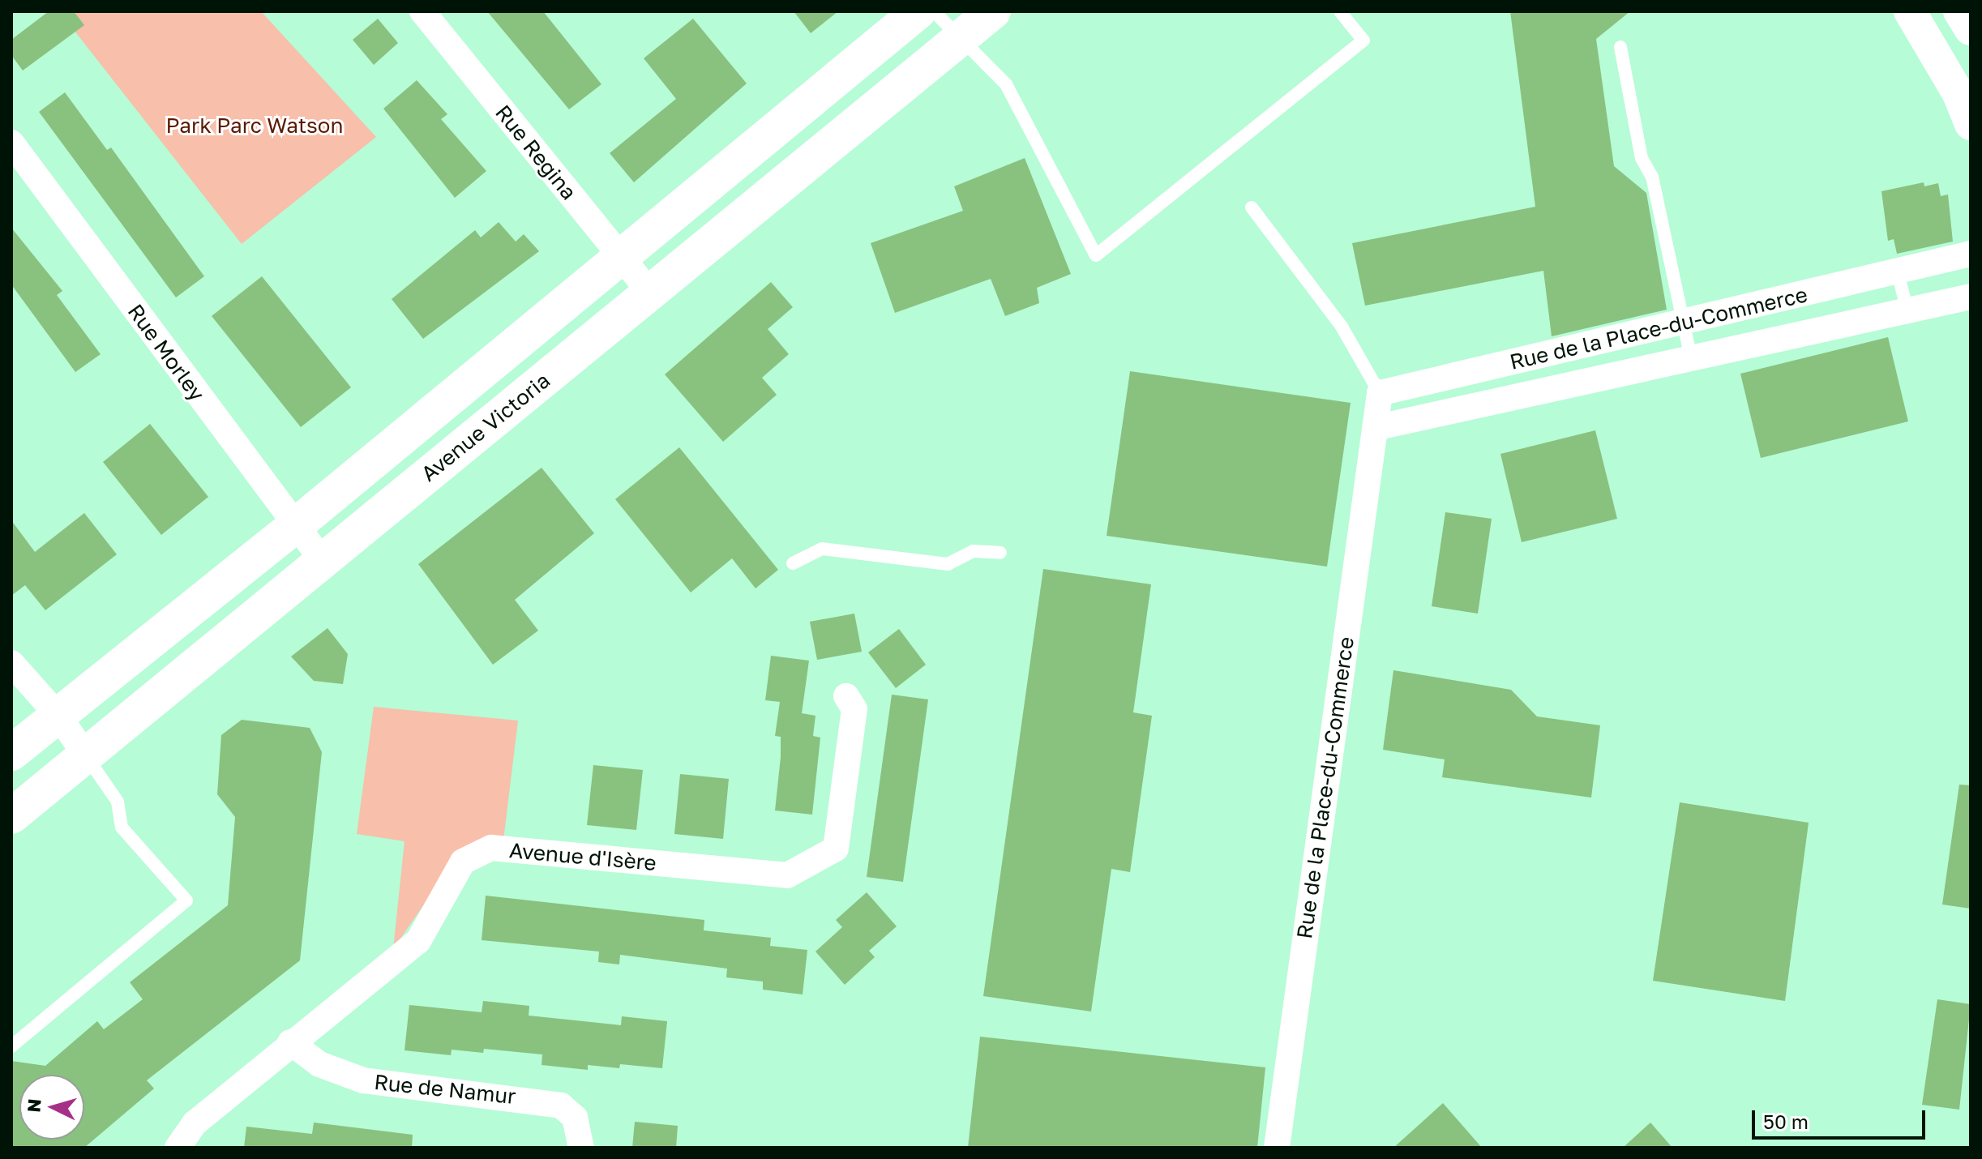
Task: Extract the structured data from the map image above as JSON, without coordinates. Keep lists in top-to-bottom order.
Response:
{
  "streets": {
    "main road": ["Avenue Victoria"],
    "street": [
      "Rue Regina",
      "Rue de la Place-du-Commerce",
      "Rue Morley",
      "Avenue d'Isère",
      "Rue de Namur"
    ]
  },
  "crossings": [
    ["Rue Regina", "Avenue Victoria"],
    ["Rue Morley", "Avenue Victoria"],
    ["Avenue d'Isère", "Rue de Namur"]
  ],
  "parks": ["Park Parc Watson"],
  "scale_bar": "50 m",
  "north": "left"
}
